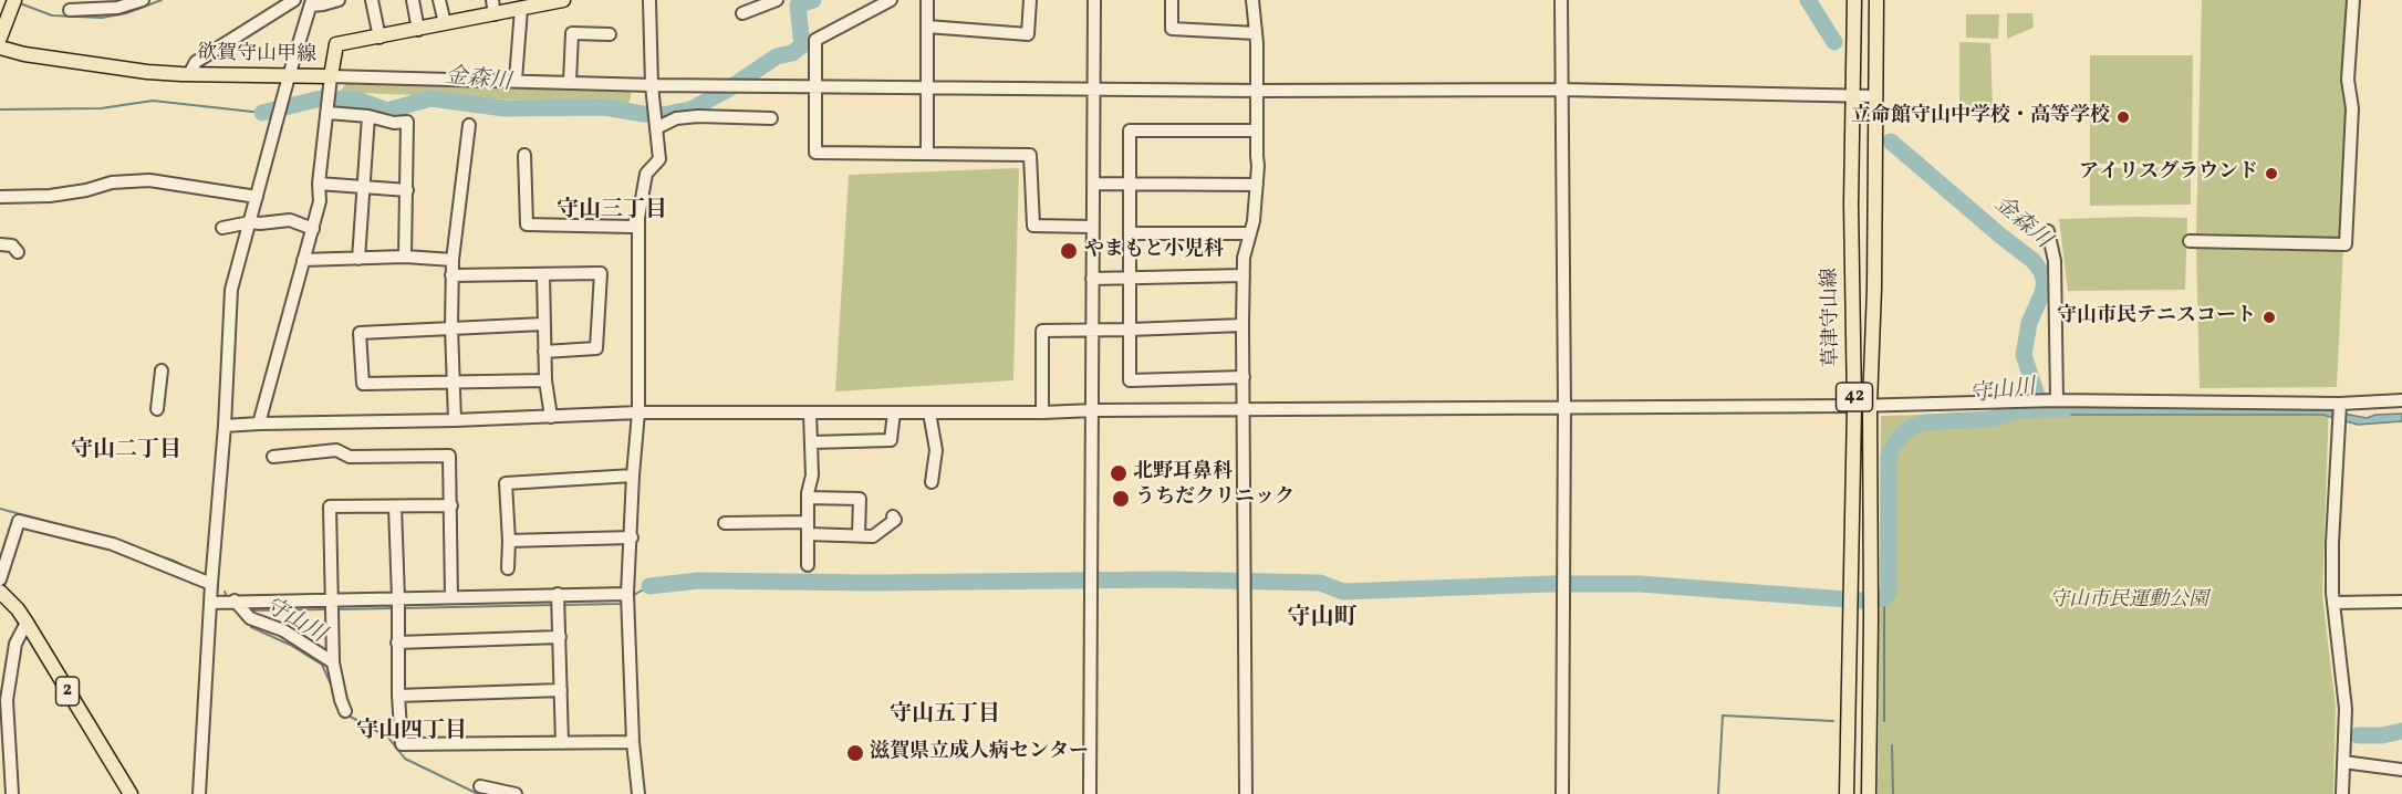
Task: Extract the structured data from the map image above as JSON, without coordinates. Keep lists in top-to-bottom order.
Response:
{
  "streets": {
    "main road": [
      "欲賀守山甲線",
      "草津守山線",
      "42",
      "2"
    ]
  },
  "districts": [
    "守山三丁目",
    "守山二丁目",
    "守山町",
    "守山五丁目",
    "守山四丁目"
  ],
  "water": ["金森川", "守山川"],
  "parks": ["守山市民運動公園"],
  "places": [
    "立命館守山中学校・高等学校",
    "アイリスグラウンド",
    "やまもと小児科",
    "守山市民テニスコート",
    "北野耳鼻科",
    "うちだクリニック",
    "滋賀県立成人病センター"
  ]
}
